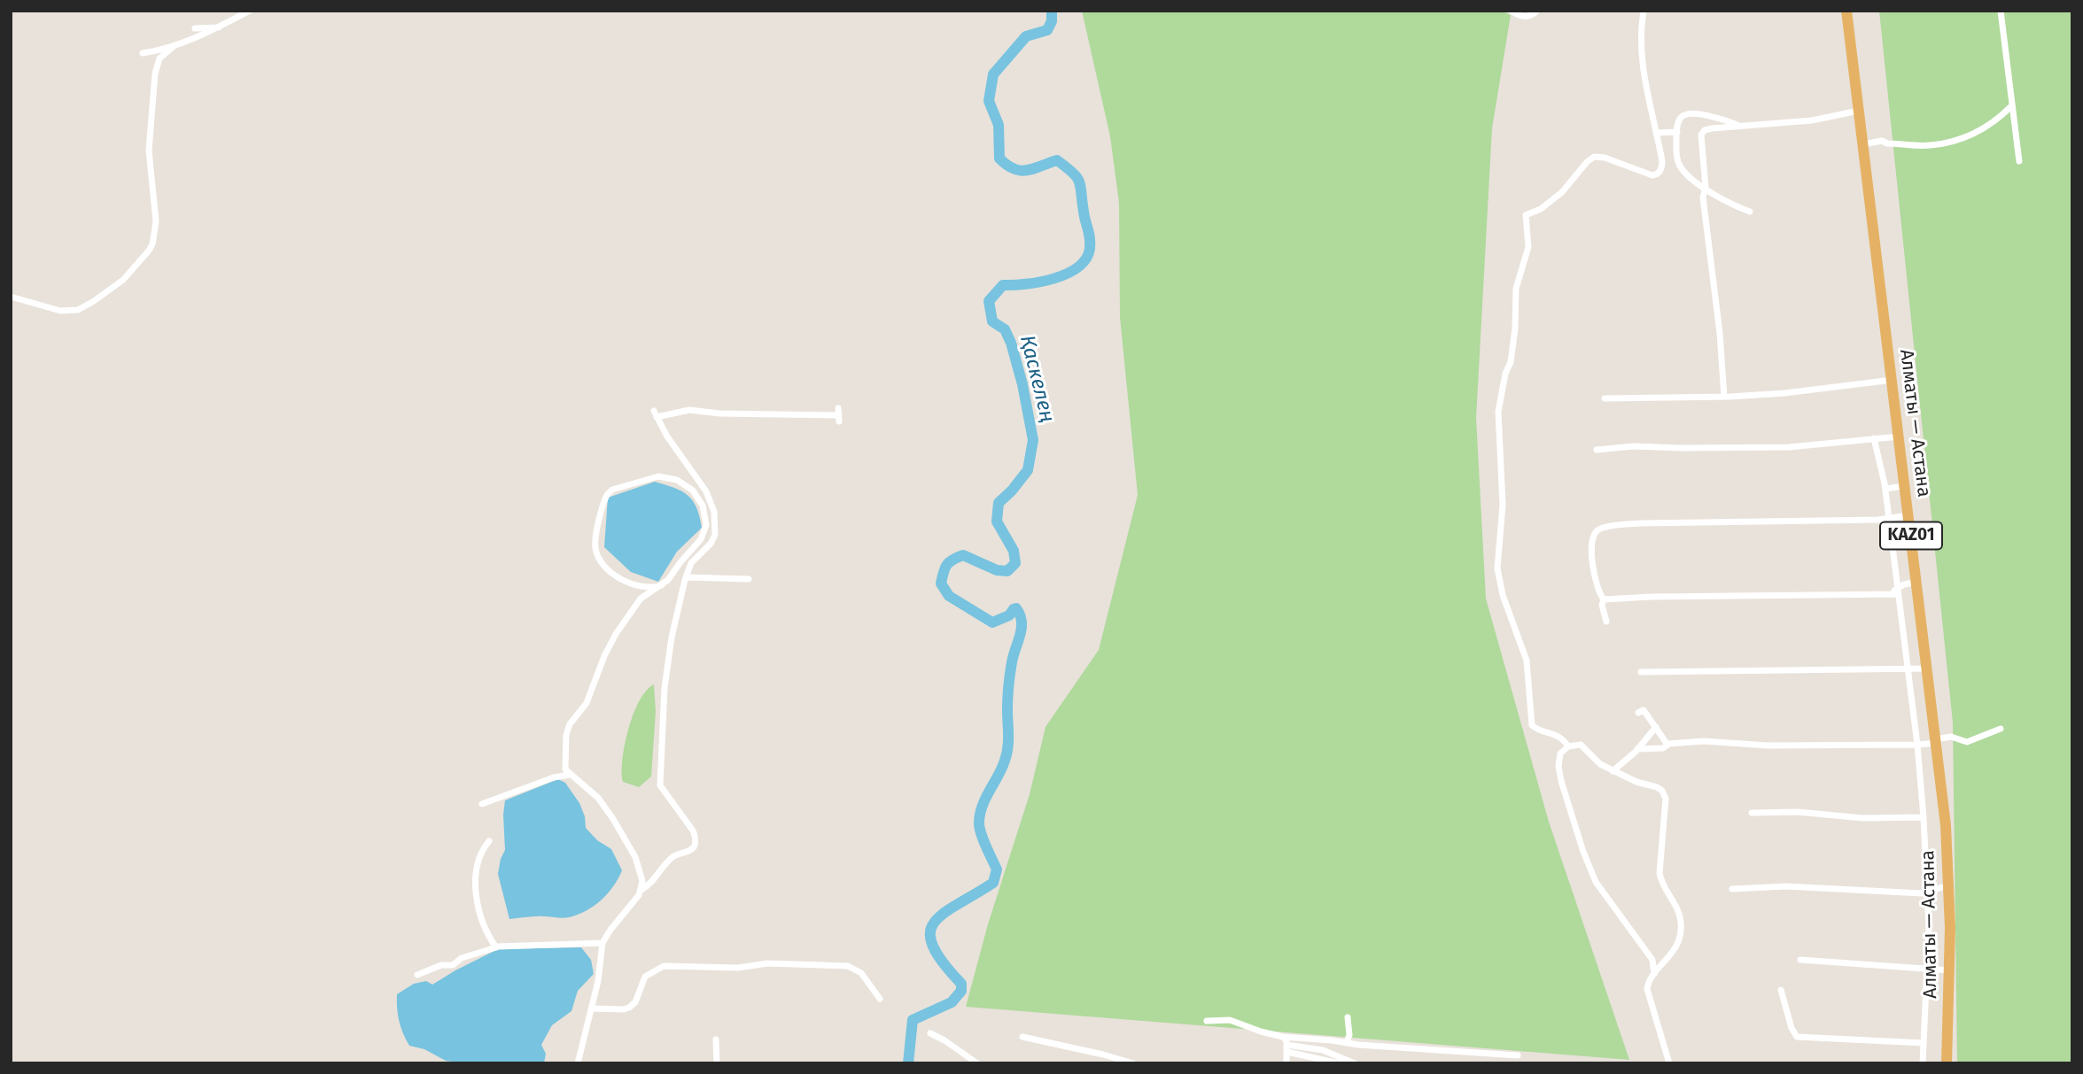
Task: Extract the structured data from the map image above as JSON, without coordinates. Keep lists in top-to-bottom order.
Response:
{
  "streets": {
    "highway": ["Алматы — Астана", "KАZ01"]
  },
  "water": ["Қаскелең"]
}
